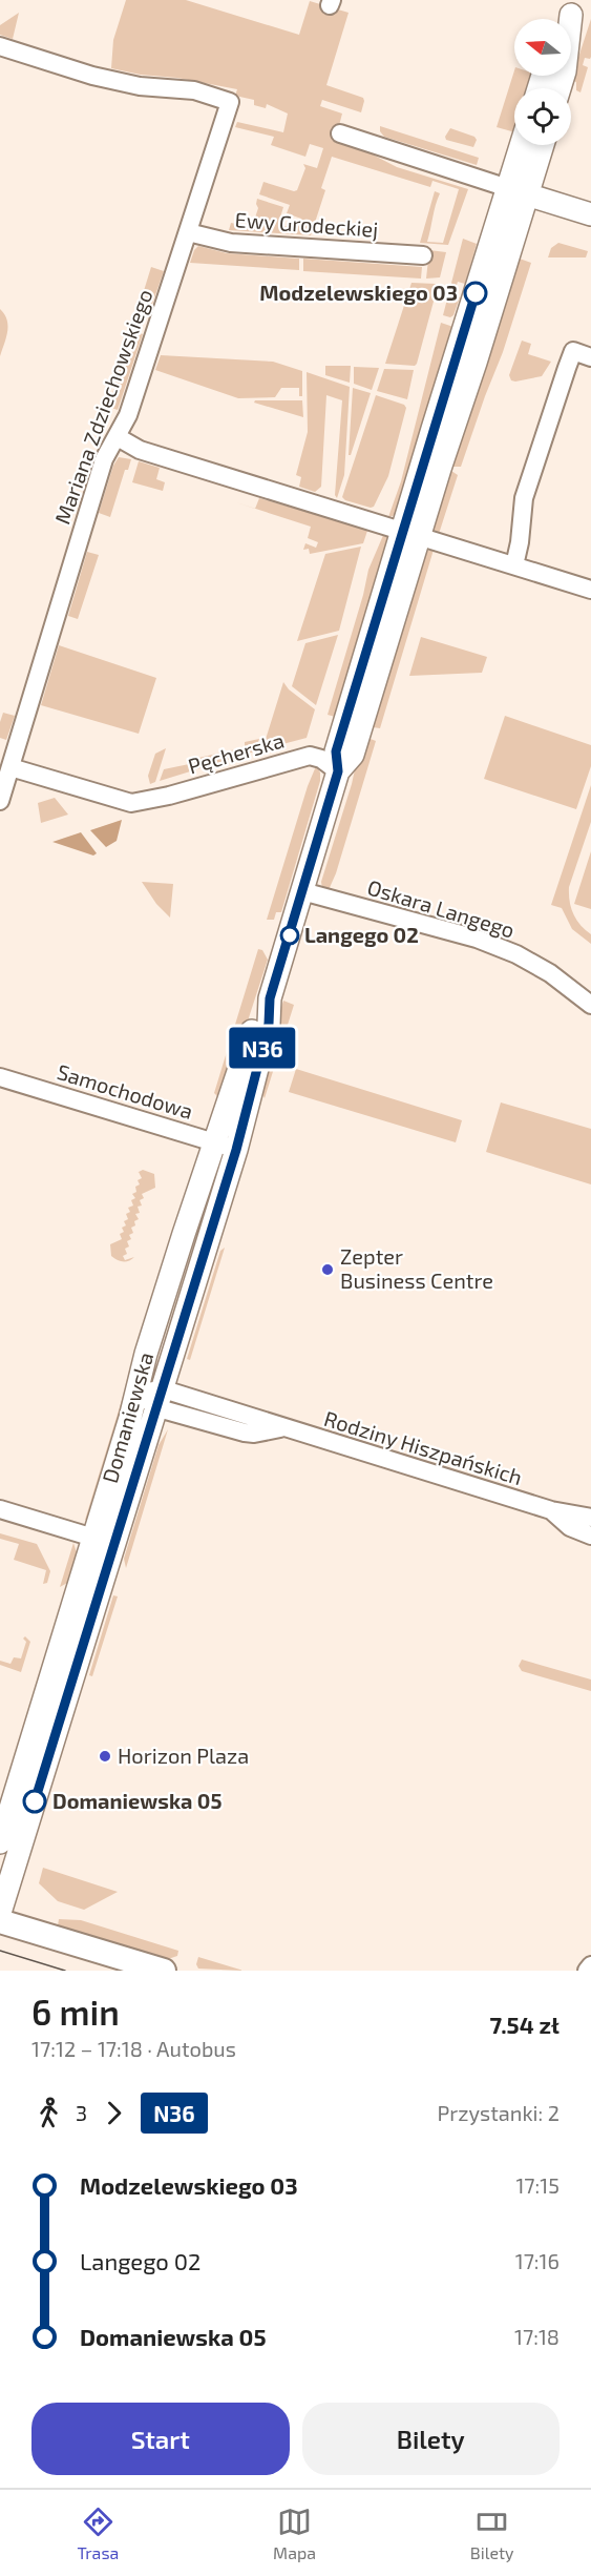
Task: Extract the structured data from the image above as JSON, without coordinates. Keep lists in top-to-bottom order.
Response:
{
  "streets": {
    "street": [
      "Ewy Grodeckiej",
      "Mariana Zdziechowskiego",
      "Pęcherska",
      "Oskara Langego",
      "Samochodowa",
      "Domaniewska",
      "Rodziny Hiszpańskich"
    ]
  },
  "crossings": [
    ["Ewy Grodeckiej", "Mariana Zdziechowskiego"],
    ["Mariana Zdziechowskiego", "Pęcherska"],
    ["Pęcherska", "Domaniewska"],
    ["Oskara Langego", "Domaniewska"],
    ["Samochodowa", "Domaniewska"],
    ["Domaniewska", "Rodziny Hiszpańskich"]
  ],
  "places": [
    "Modzelewskiego 03",
    "Langego 02",
    "Zepter Business Centre",
    "Horizon Plaza",
    "Domaniewska 05"
  ],
  "lines": ["bus line N36"],
  "north": "left",
  "page": {
    "on_map": "N36",
    "heading": ["6 min", "17:12 – 17:18 · Autobus", "7.54 zł"],
    "legs": ["3", "N36", "Przystanki: 2"],
    "list": [
      {
        "name": "Modzelewskiego 03",
        "value": "17:15"
      },
      {
        "name": "Langego 02",
        "value": "17:16"
      },
      {
        "name": "Domaniewska 05",
        "value": "17:18"
      }
    ],
    "buttons": ["Start", "Bilety"],
    "tabs": ["Trasa", "Mapa", "Bilety"]
  }
}
